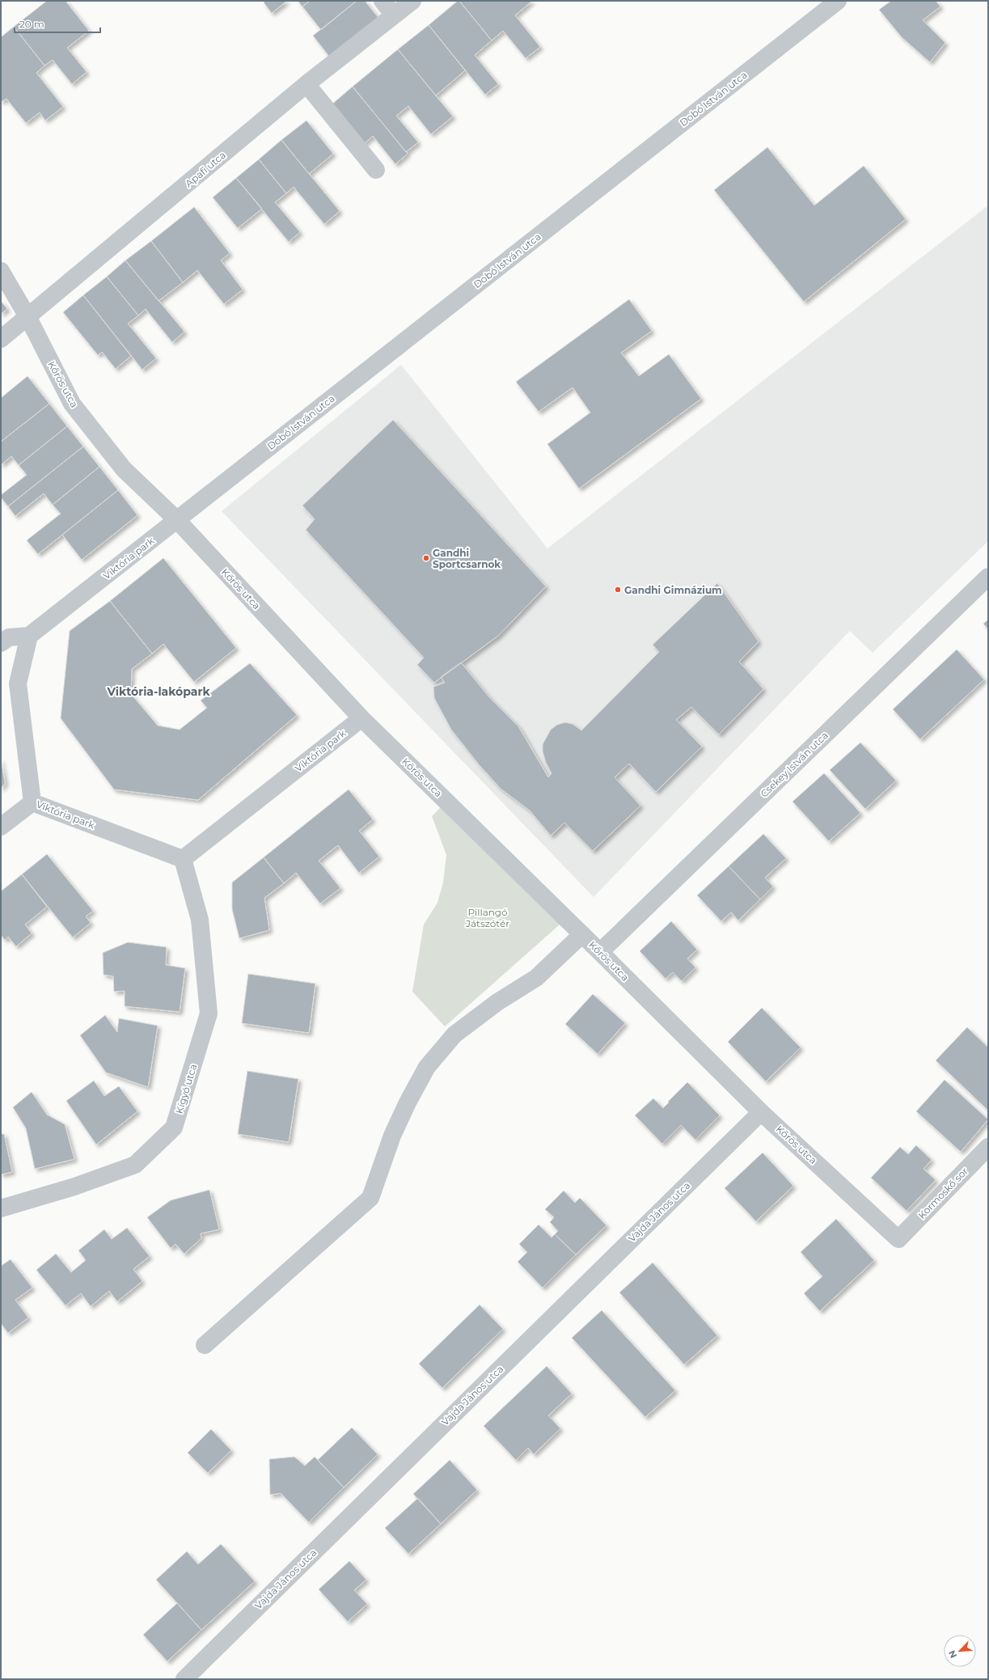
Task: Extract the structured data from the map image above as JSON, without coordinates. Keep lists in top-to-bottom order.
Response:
{
  "streets": {
    "street": [
      "Dobó István utca",
      "Apafi utca",
      "Kőrös utca",
      "Viktória park",
      "Csekey István utca",
      "Kígyó utca",
      "Kormoskő sor",
      "Vajda János utca"
    ]
  },
  "crossings": [
    ["Dobó István utca", "Kőrös utca"],
    ["Dobó István utca", "Viktória park"],
    ["Apafi utca", "Kőrös utca"],
    ["Kőrös utca", "Viktória park"],
    ["Kőrös utca", "Csekey István utca"],
    ["Kőrös utca", "Kormoskő sor"],
    ["Kőrös utca", "Vajda János utca"],
    ["Viktória park", "Kígyó utca"]
  ],
  "districts": ["Viktória-lakópark"],
  "parks": ["Pillangó Játszótér"],
  "places": ["Gandhi Sportcsarnok", "Gandhi Gimnázium"],
  "scale_bar": "20 m",
  "north": "bottom left"
}
